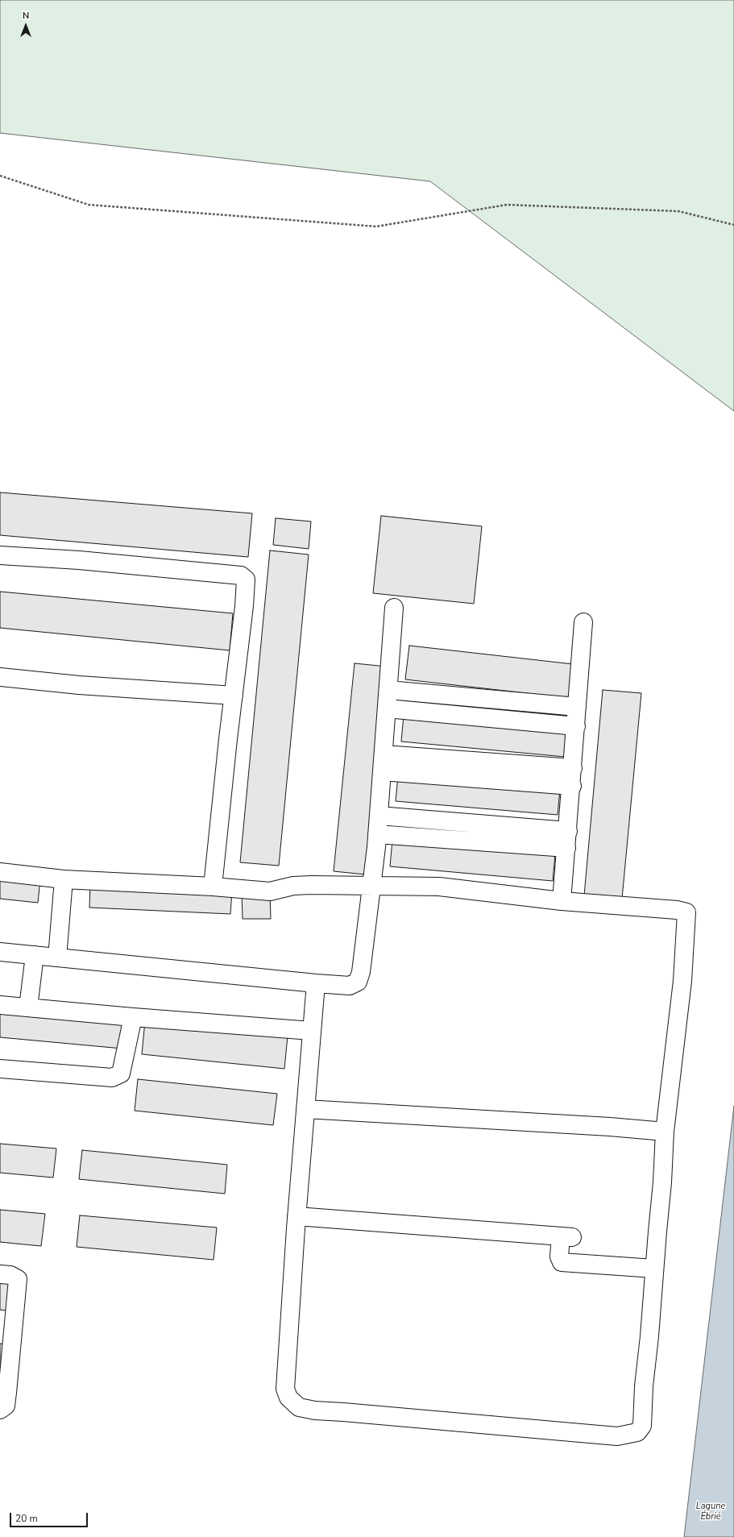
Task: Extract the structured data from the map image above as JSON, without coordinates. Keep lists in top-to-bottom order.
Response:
{
  "water": ["Lagune Ébrié"],
  "scale_bar": "20 m",
  "north": "top"
}
